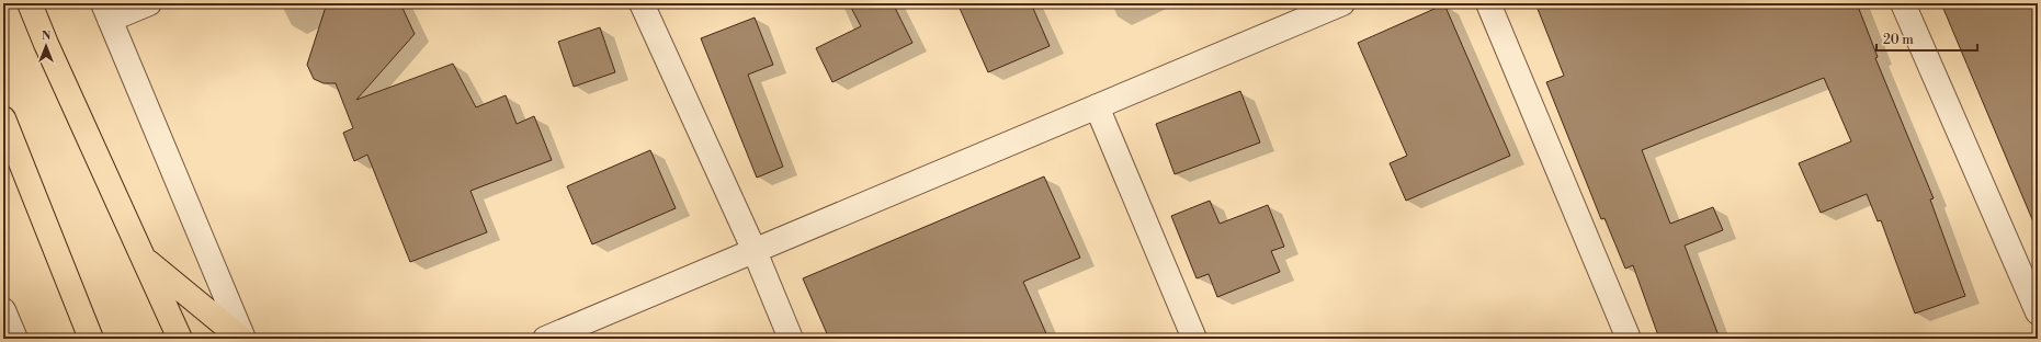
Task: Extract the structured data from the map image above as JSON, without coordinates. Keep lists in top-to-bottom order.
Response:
{
  "scale_bar": "20 m",
  "north": "top"
}
